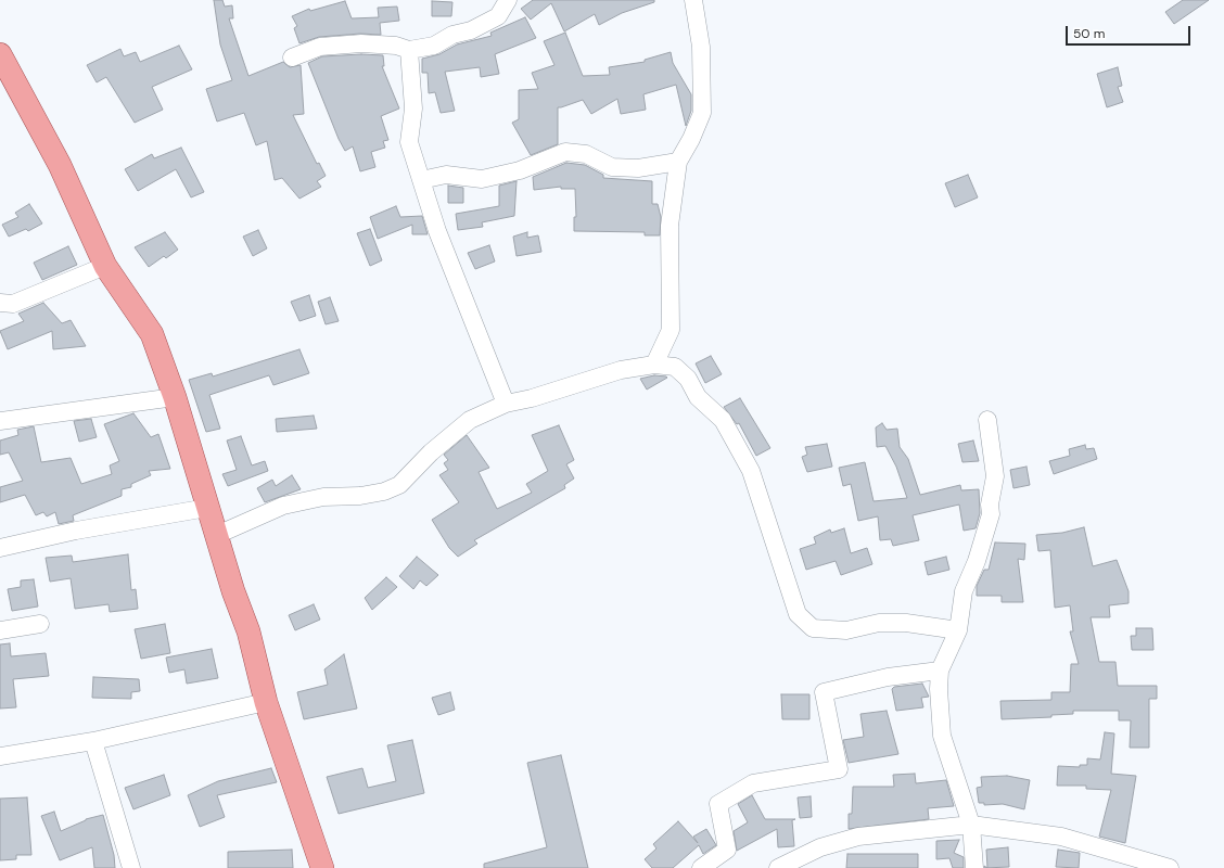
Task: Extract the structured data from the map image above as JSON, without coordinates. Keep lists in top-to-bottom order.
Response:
{
  "scale_bar": "50 m"
}
